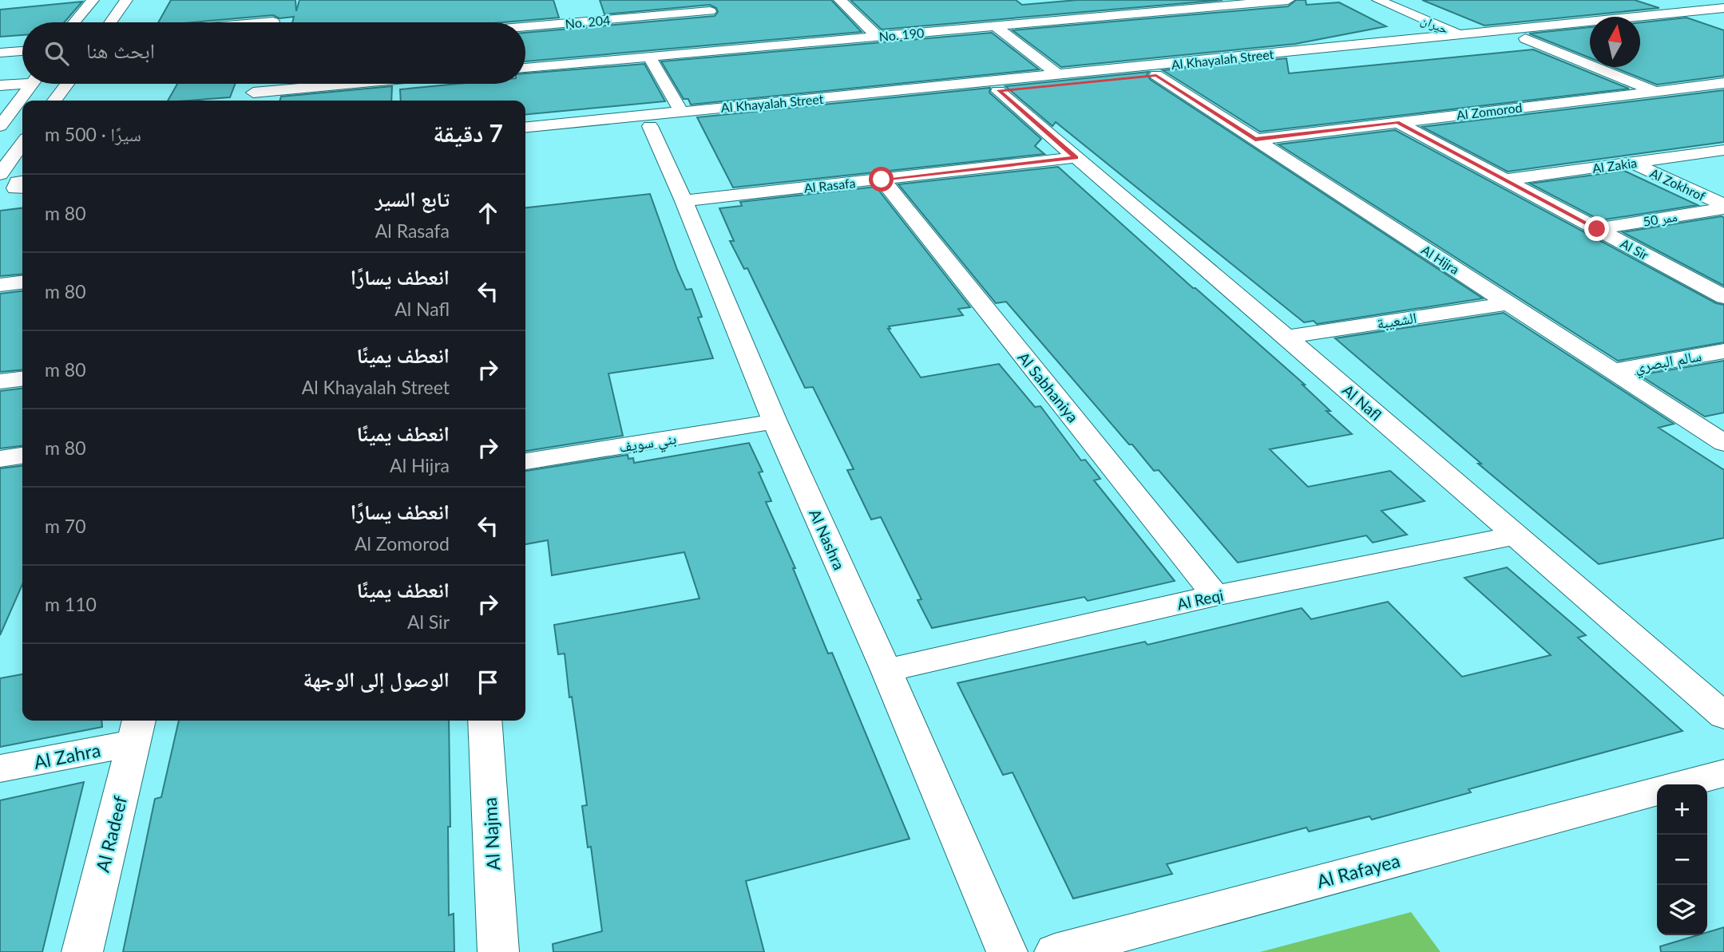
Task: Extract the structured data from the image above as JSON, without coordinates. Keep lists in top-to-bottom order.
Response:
{
  "streets": {
    "street": [
      "No. 204",
      "حيران",
      "No. 190",
      "Al Khayalah Street",
      "Al Zomorod",
      "Al Zakia",
      "Al Zokhrof",
      "Al Rasafa",
      "ممر 50",
      "Al Sir",
      "Al Hijra",
      "الشعيبة",
      "سالم البصري",
      "Al Sabhaniya",
      "Al Nafl",
      "بني سويف",
      "Al Nashra",
      "Al Reqi",
      "Al Zahra",
      "Al Radeef",
      "Al Najma",
      "Al Rafayea"
    ]
  },
  "crossings": [
    ["حيران", "Al Khayalah Street"],
    ["Al Khayalah Street", "Al Hijra"],
    ["Al Khayalah Street", "Al Nafl"],
    ["Al Khayalah Street", "Al Nashra"],
    ["Al Zomorod", "Al Sir"],
    ["Al Zomorod", "Al Hijra"],
    ["Al Zakia", "Al Zokhrof"],
    ["Al Zakia", "Al Sir"],
    ["Al Zokhrof", "ممر 50"],
    ["Al Rasafa", "Al Sabhaniya"],
    ["Al Rasafa", "Al Nafl"],
    ["Al Rasafa", "Al Nashra"],
    ["ممر 50", "Al Sir"],
    ["Al Hijra", "الشعيبة"],
    ["Al Hijra", "سالم البصري"],
    ["الشعيبة", "Al Nafl"],
    ["Al Sabhaniya", "Al Reqi"],
    ["Al Nafl", "Al Reqi"],
    ["بني سويف", "Al Nashra"],
    ["Al Nashra", "Al Reqi"],
    ["Al Zahra", "Al Radeef"]
  ],
  "north": "top",
  "page": {
    "search": "ابحث هنا",
    "heading": ["7 دقيقة", "سيرًا · 500 m"],
    "list": [
      ["تابع السير", "Al Rasafa", "80 m"],
      ["انعطف يسارًا", "Al Nafl", "80 m"],
      ["انعطف يمينًا", "Al Khayalah Street", "80 m"],
      ["انعطف يمينًا", "Al Hijra", "80 m"],
      ["انعطف يسارًا", "Al Zomorod", "70 m"],
      ["انعطف يمينًا", "Al Sir", "110 m"],
      "الوصول إلى الوجهة"
    ],
    "map_buttons": ["+", "−"]
  }
}
